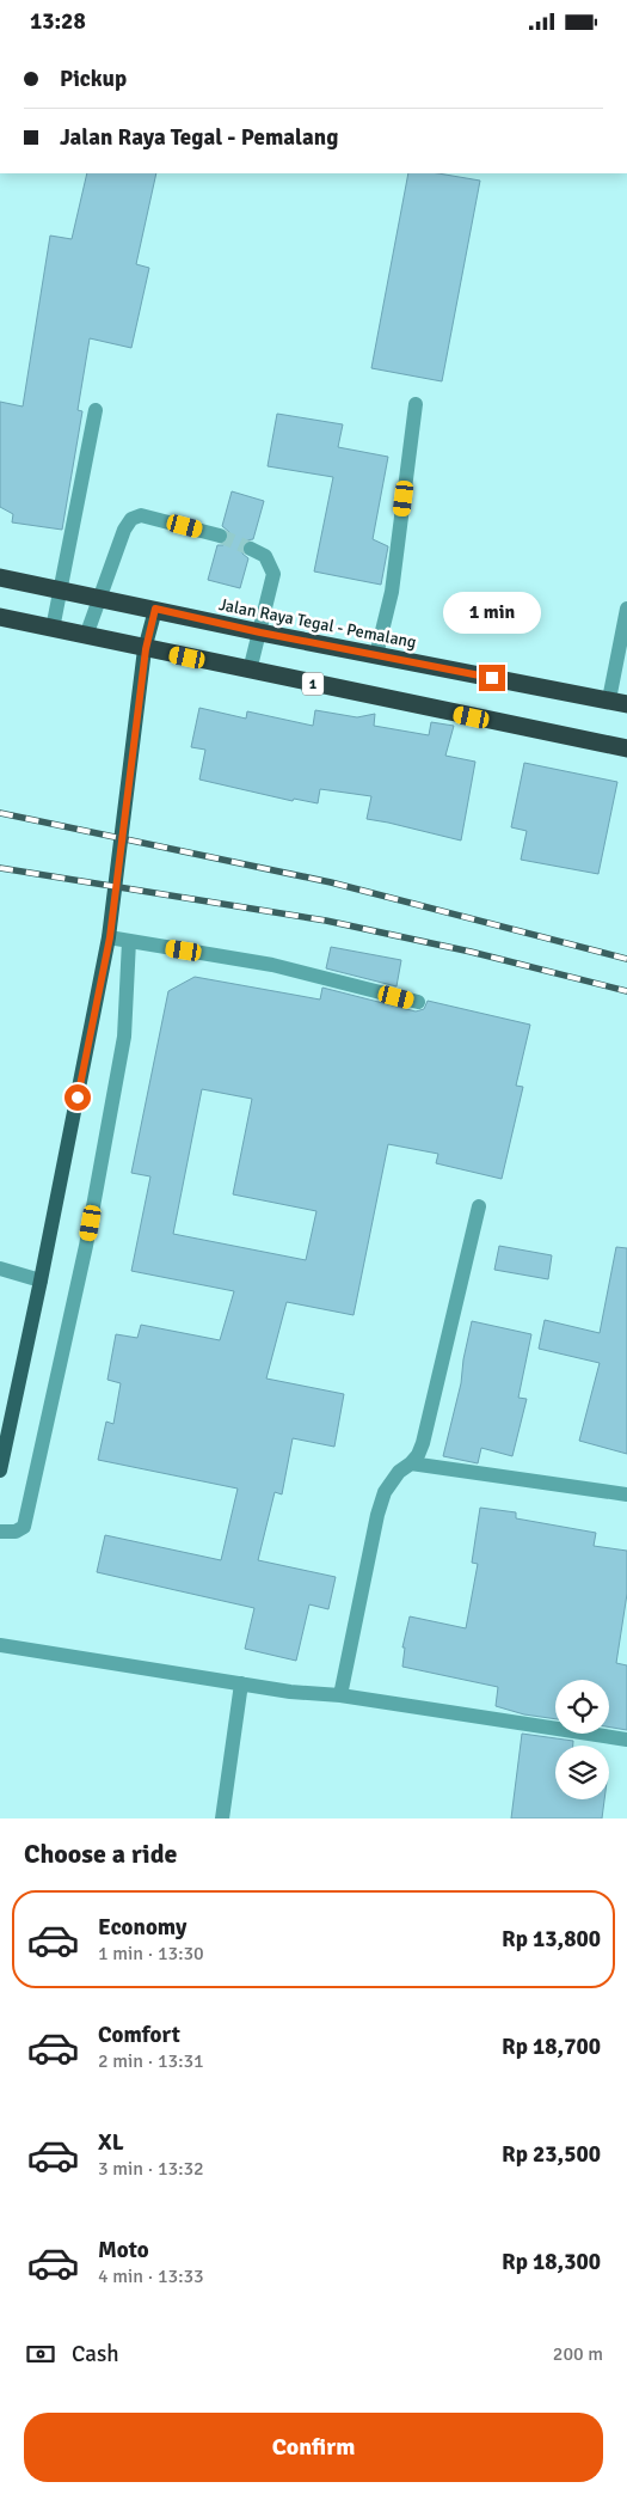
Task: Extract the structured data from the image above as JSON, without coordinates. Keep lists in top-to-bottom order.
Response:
{
  "streets": {
    "highway": ["Jalan Raya Tegal - Pemalang", "1"]
  },
  "page": {
    "status": "13:28",
    "banner": ["Pickup", "Jalan Raya Tegal - Pemalang"],
    "bubble": "1 min",
    "heading": "Choose a ride",
    "list": [
      {
        "name": "Economy",
        "note": "1 min · 13:30",
        "value": "Rp 13,800"
      },
      {
        "name": "Comfort",
        "note": "2 min · 13:31",
        "value": "Rp 18,700"
      },
      {
        "name": "XL",
        "note": "3 min · 13:32",
        "value": "Rp 23,500"
      },
      {
        "name": "Moto",
        "note": "4 min · 13:33",
        "value": "Rp 18,300"
      }
    ],
    "pay": ["Cash", "200 m"],
    "buttons": "Confirm"
  }
}
